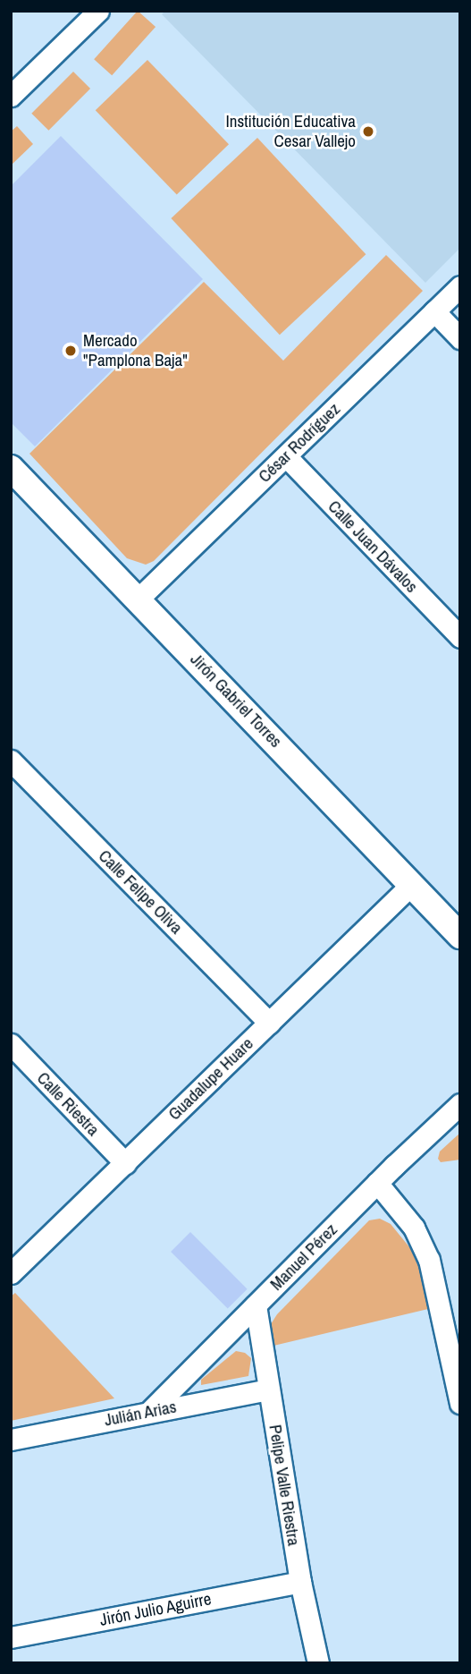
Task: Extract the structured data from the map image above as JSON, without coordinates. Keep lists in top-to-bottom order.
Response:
{
  "streets": {
    "street": [
      "César Rodríguez",
      "Calle Juan Dávalos",
      "Jirón Gabriel Torres",
      "Calle Felipe Oliva",
      "Guadalupe Huare",
      "Calle Riestra",
      "Manuel Pérez",
      "Julián Arias",
      "Pelipe Valle Riestra",
      "Jirón Julio Aguirre"
    ]
  },
  "crossings": [
    ["César Rodríguez", "Calle Juan Dávalos"],
    ["César Rodríguez", "Jirón Gabriel Torres"],
    ["Jirón Gabriel Torres", "Guadalupe Huare"],
    ["Calle Felipe Oliva", "Guadalupe Huare"],
    ["Guadalupe Huare", "Calle Riestra"],
    ["Manuel Pérez", "Julián Arias"],
    ["Manuel Pérez", "Pelipe Valle Riestra"],
    ["Julián Arias", "Pelipe Valle Riestra"],
    ["Pelipe Valle Riestra", "Jirón Julio Aguirre"]
  ],
  "places": ["Institución Educativa Cesar Vallejo", "Mercado \"Pamplona Baja\""]
}
